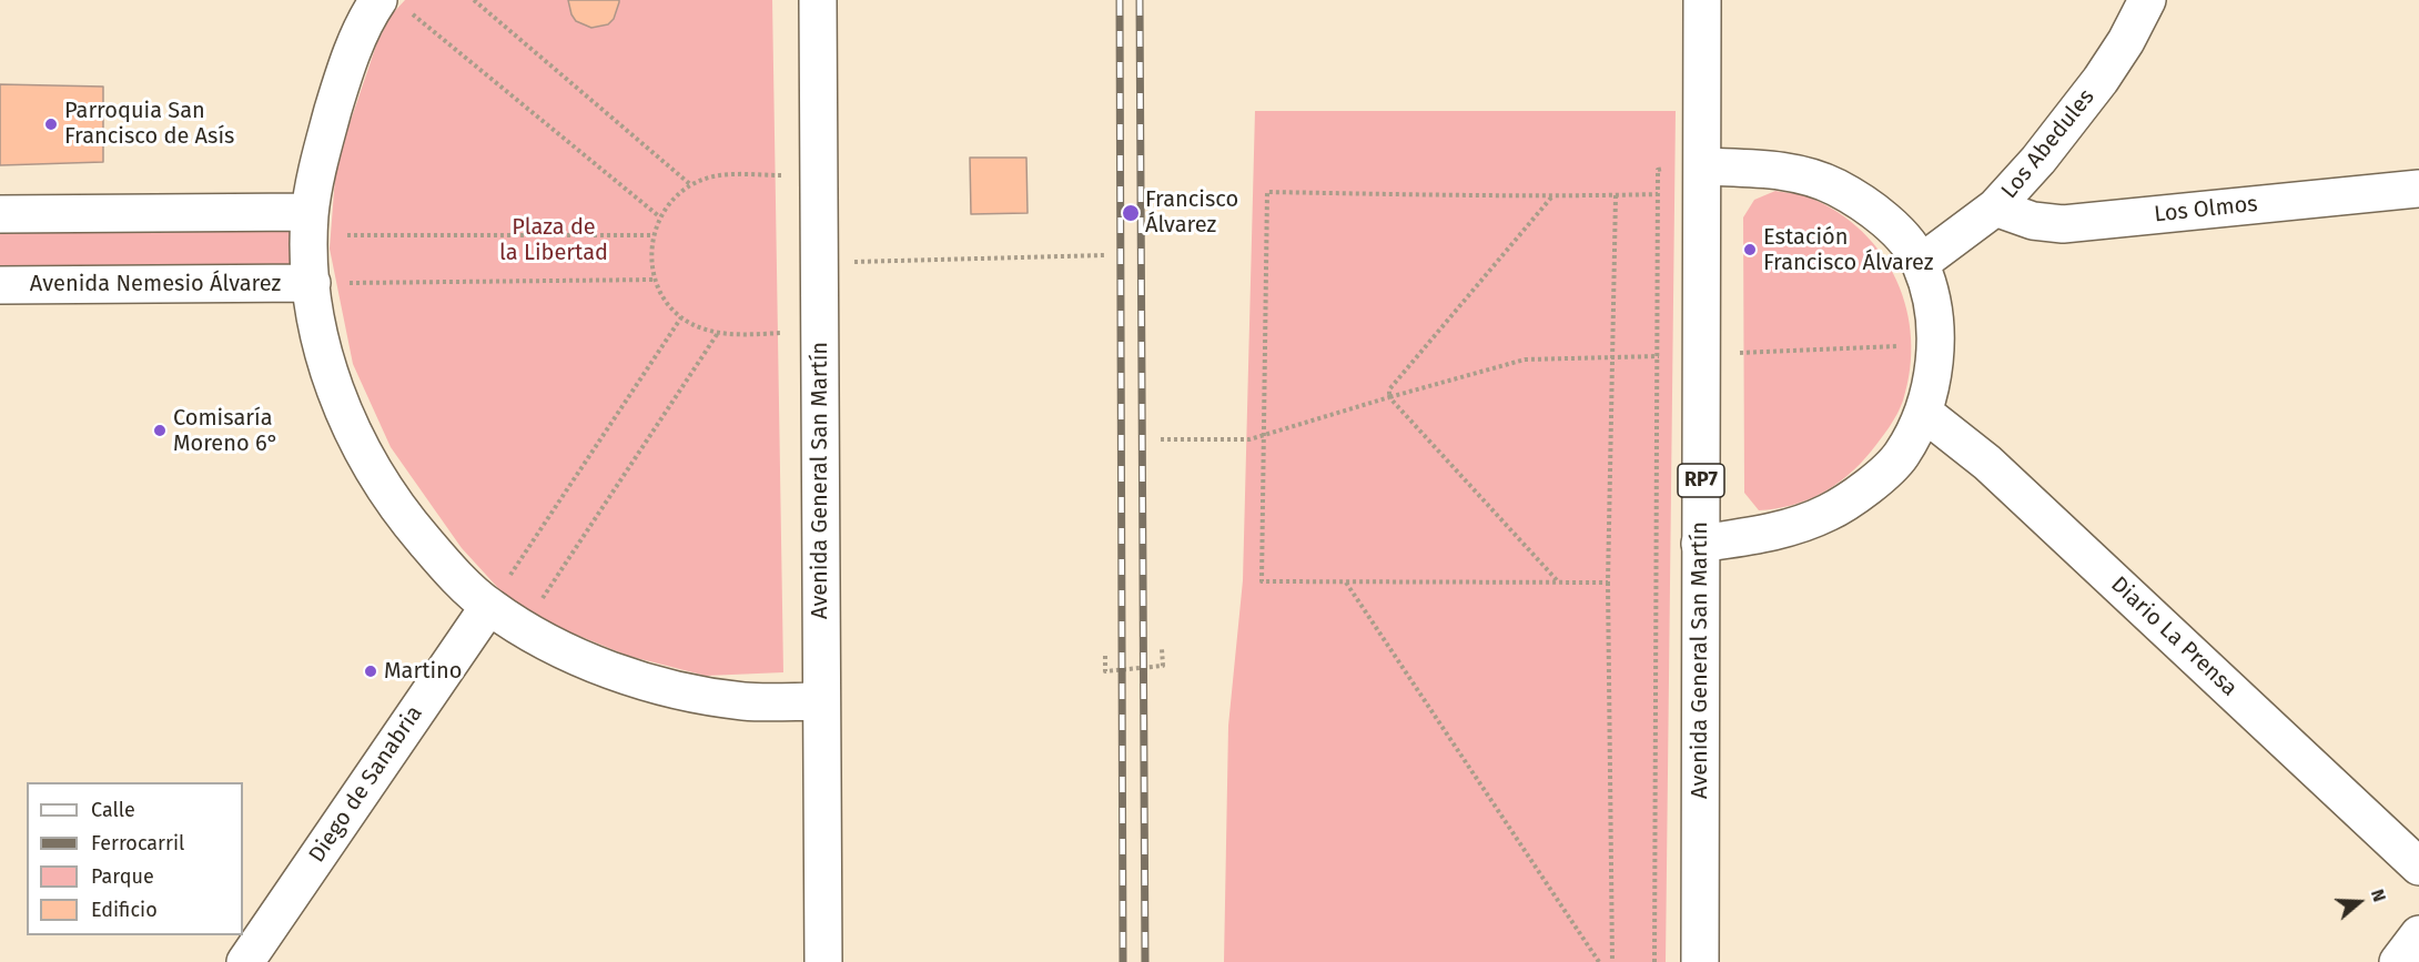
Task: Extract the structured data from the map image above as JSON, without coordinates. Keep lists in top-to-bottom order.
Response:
{
  "streets": {
    "street": [
      "Los Abedules",
      "Los Olmos",
      "Avenida Nemesio Álvarez",
      "Avenida General San Martín",
      "RP7",
      "Diario La Prensa",
      "Diego de Sanabria"
    ]
  },
  "crossings": [
    ["Los Abedules", "Los Olmos"]
  ],
  "parks": ["Plaza de la Libertad"],
  "places": [
    "Parroquia San Francisco de Asís",
    "Francisco Álvarez",
    "Estación Francisco Álvarez",
    "Comisaría Moreno 6°",
    "Martino"
  ],
  "legend": [
    "Calle",
    "Ferrocarril",
    "Parque",
    "Edificio"
  ],
  "north": "right"
}
